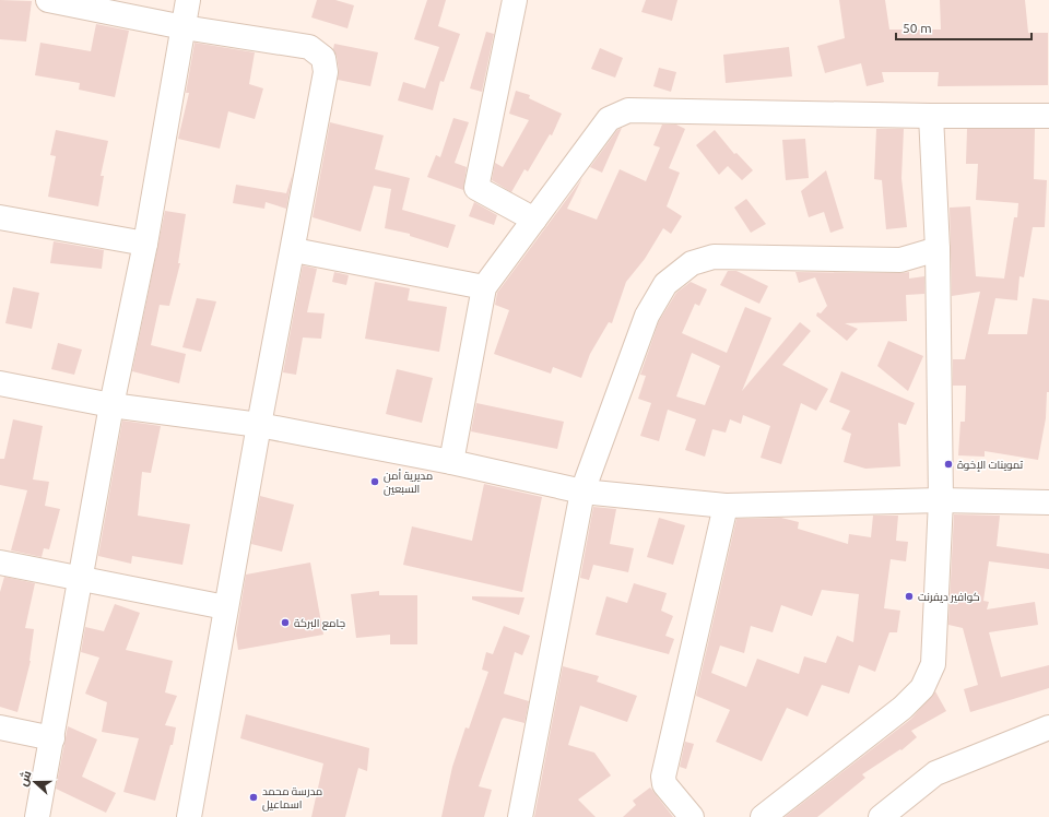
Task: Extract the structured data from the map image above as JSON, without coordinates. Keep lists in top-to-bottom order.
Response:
{
  "places": [
    "تموينات الإخوة",
    "مديرية أمن السبعين",
    "كوافير ديفرنت",
    "جامع البركة",
    "مدرسة محمد اسماعيل"
  ],
  "scale_bar": "50 m",
  "north": "left"
}
